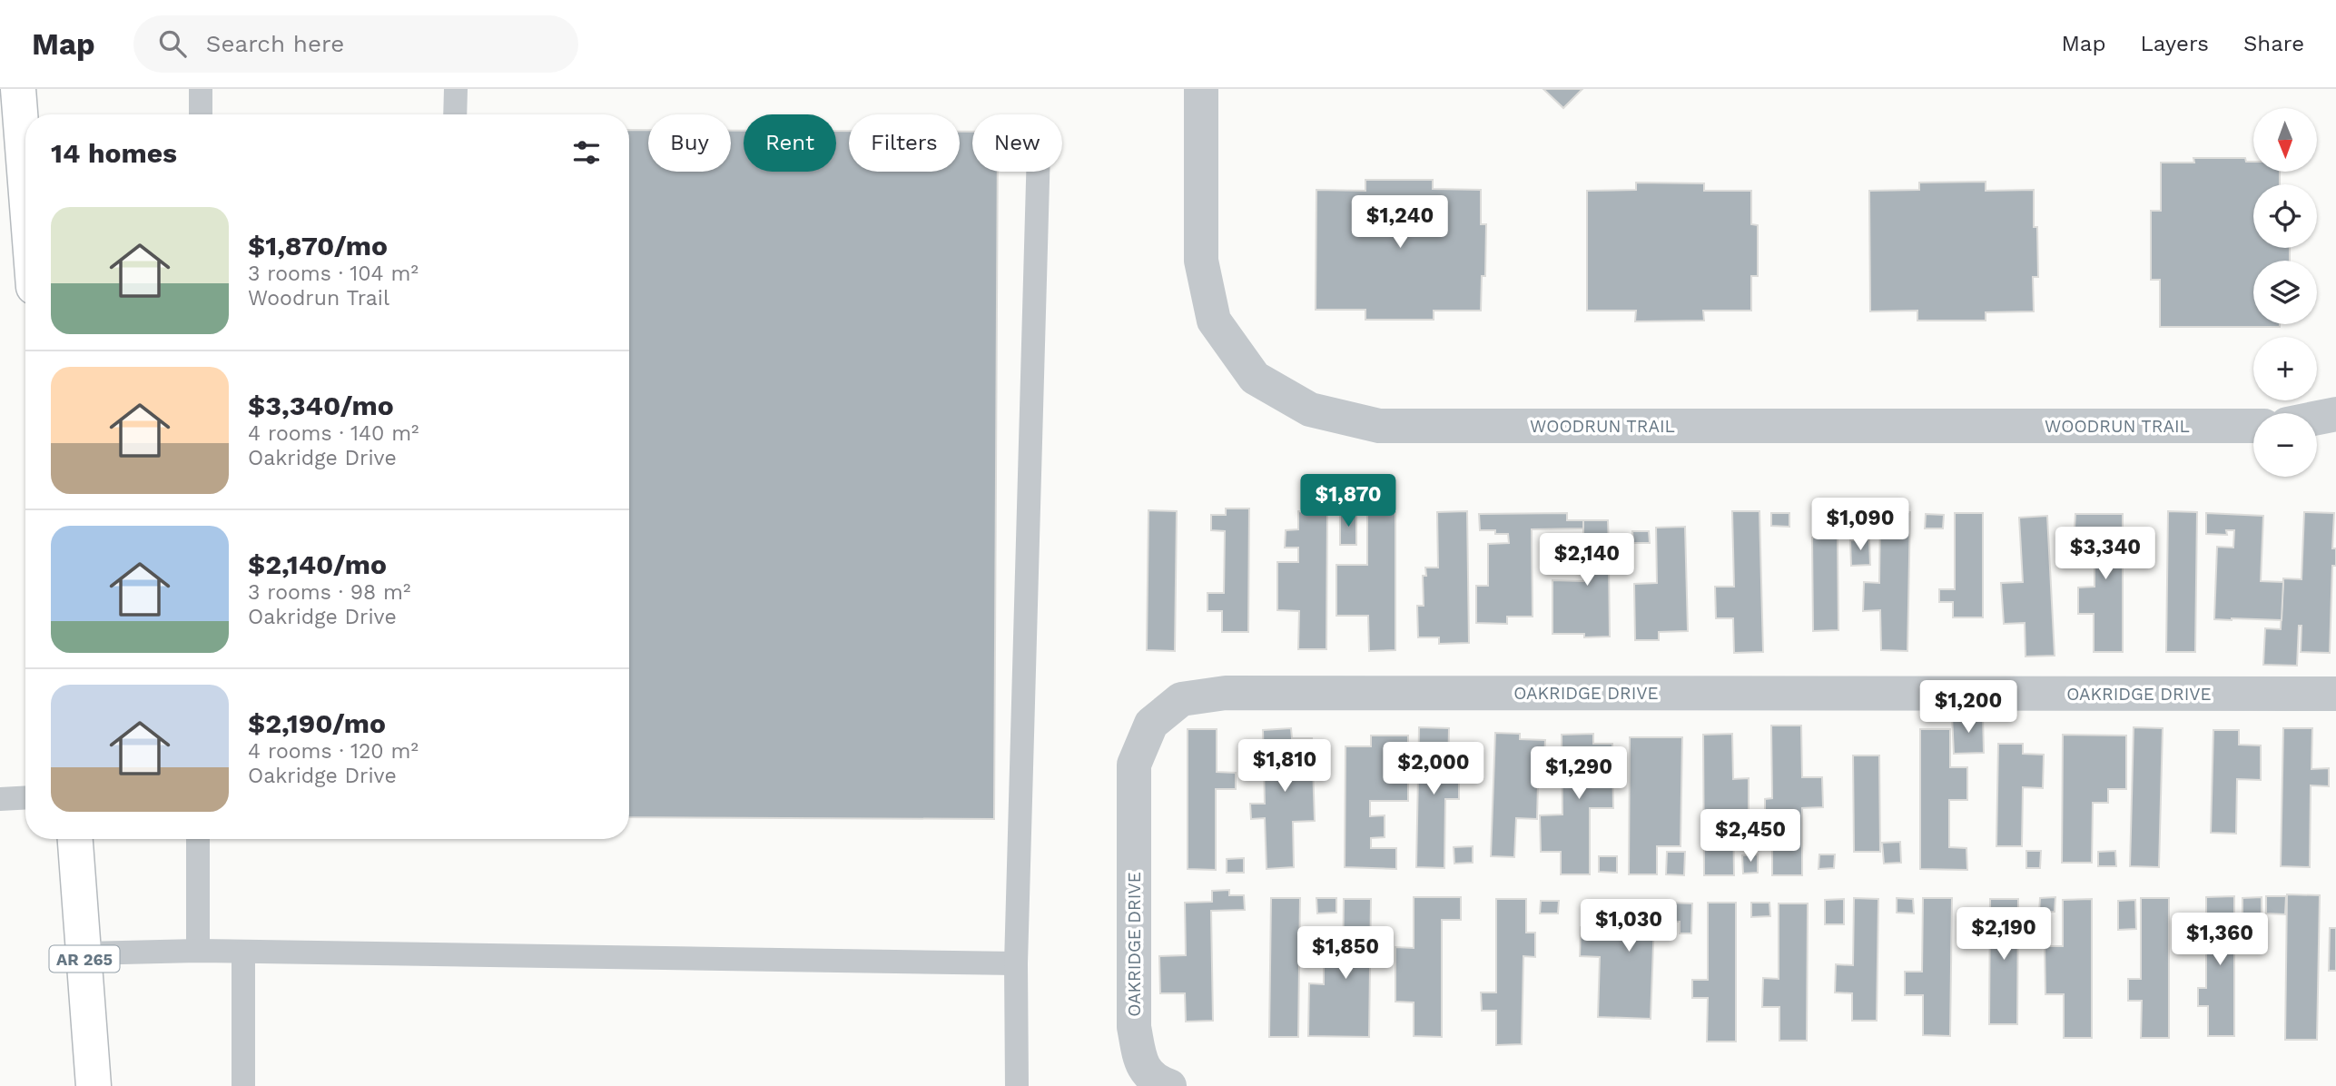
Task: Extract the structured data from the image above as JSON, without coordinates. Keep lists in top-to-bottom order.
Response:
{
  "streets": {
    "main road": ["AR 265"],
    "street": ["WOODRUN TRAIL", "OAKRIDGE DRIVE"]
  },
  "north": "bottom",
  "page": {
    "header": "Map",
    "search": "Search here",
    "nav": ["Map", "Layers", "Share"],
    "map_buttons": ["+", "−"],
    "chip": [
      "Buy",
      "Rent",
      "Filters",
      "New"
    ],
    "heading": "14 homes",
    "list": [
      {
        "name": "$1,870/mo",
        "note": "3 rooms · 104 m² · Woodrun Trail"
      },
      {
        "name": "$3,340/mo",
        "note": "4 rooms · 140 m² · Oakridge Drive"
      },
      {
        "name": "$2,140/mo",
        "note": "3 rooms · 98 m² · Oakridge Drive"
      },
      {
        "name": "$2,190/mo",
        "note": "4 rooms · 120 m² · Oakridge Drive"
      }
    ],
    "price": [
      "$1,240",
      "$1,870",
      "$1,090",
      "$3,340",
      "$2,140",
      "$1,200",
      "$1,810",
      "$2,000",
      "$1,290",
      "$2,450",
      "$1,030",
      "$2,190",
      "$1,360",
      "$1,850"
    ]
  }
}
